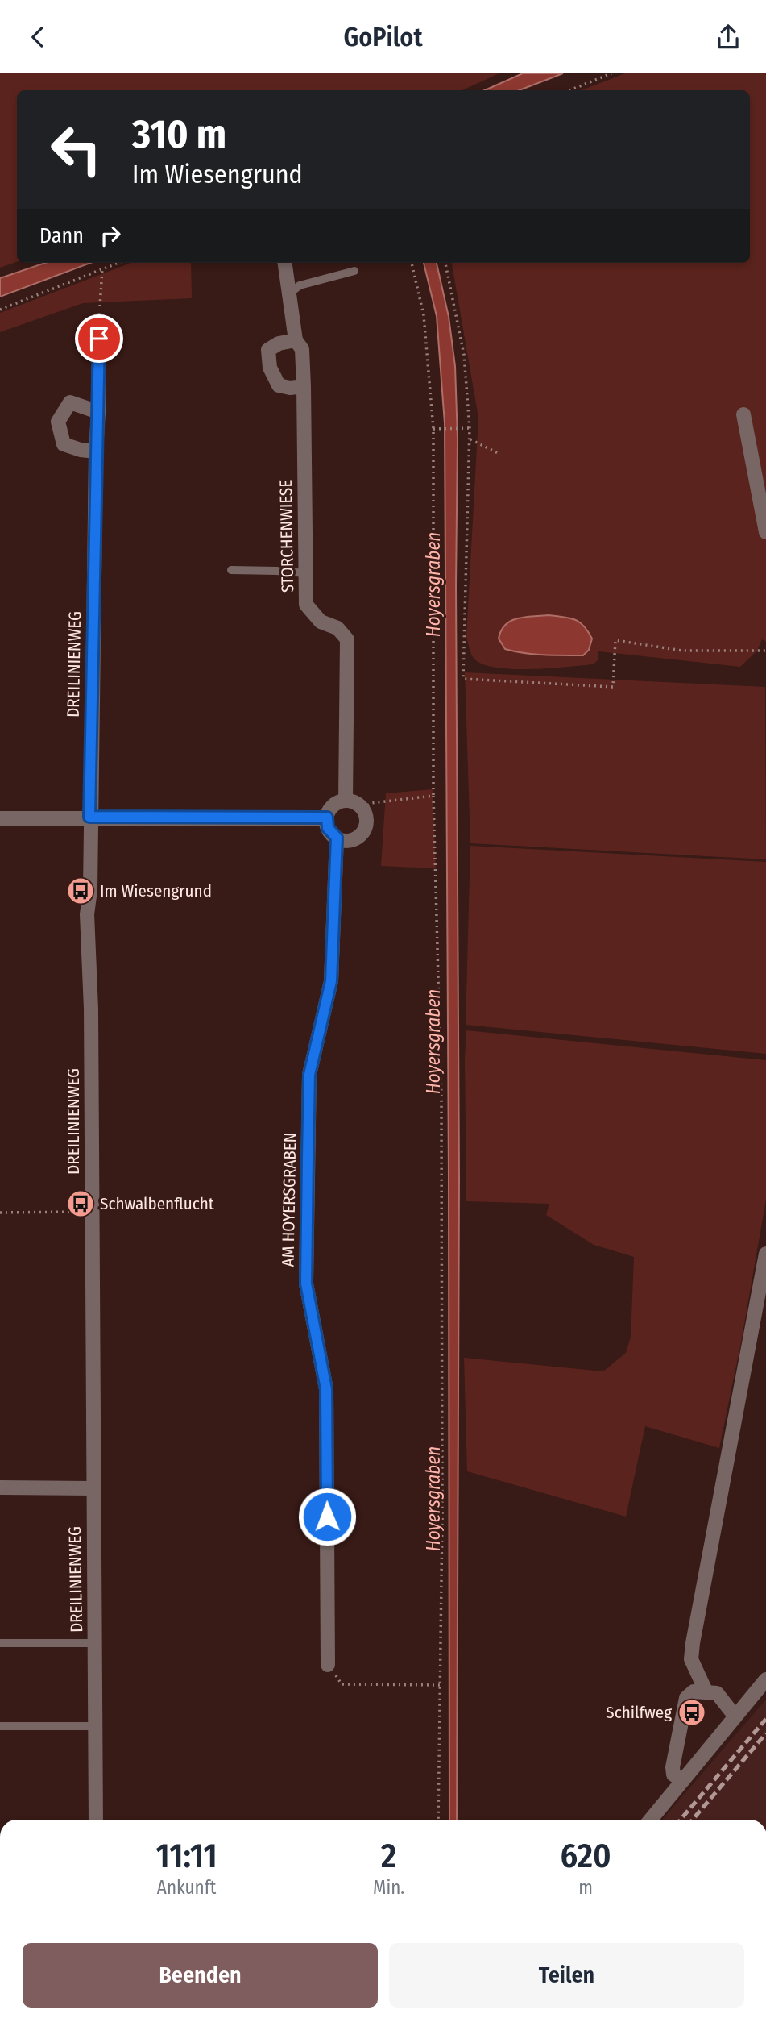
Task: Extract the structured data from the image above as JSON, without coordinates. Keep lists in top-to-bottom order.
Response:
{
  "streets": {
    "street": ["STORCHENWIESE", "DREILINIENWEG", "AM HOYERSGRABEN"]
  },
  "crossings": [
    ["STORCHENWIESE", "AM HOYERSGRABEN"]
  ],
  "water": ["Hoyersgraben"],
  "places": {
    "bus stop": ["Im Wiesengrund", "Schwalbenflucht", "Schilfweg"]
  },
  "page": {
    "header": "GoPilot",
    "turn": ["310 m", "Im Wiesengrund"],
    "then": "Dann",
    "eta": [
      "11:11",
      "Ankunft",
      "2",
      "Min.",
      "620",
      "m"
    ],
    "buttons": ["Beenden", "Teilen"]
  }
}
